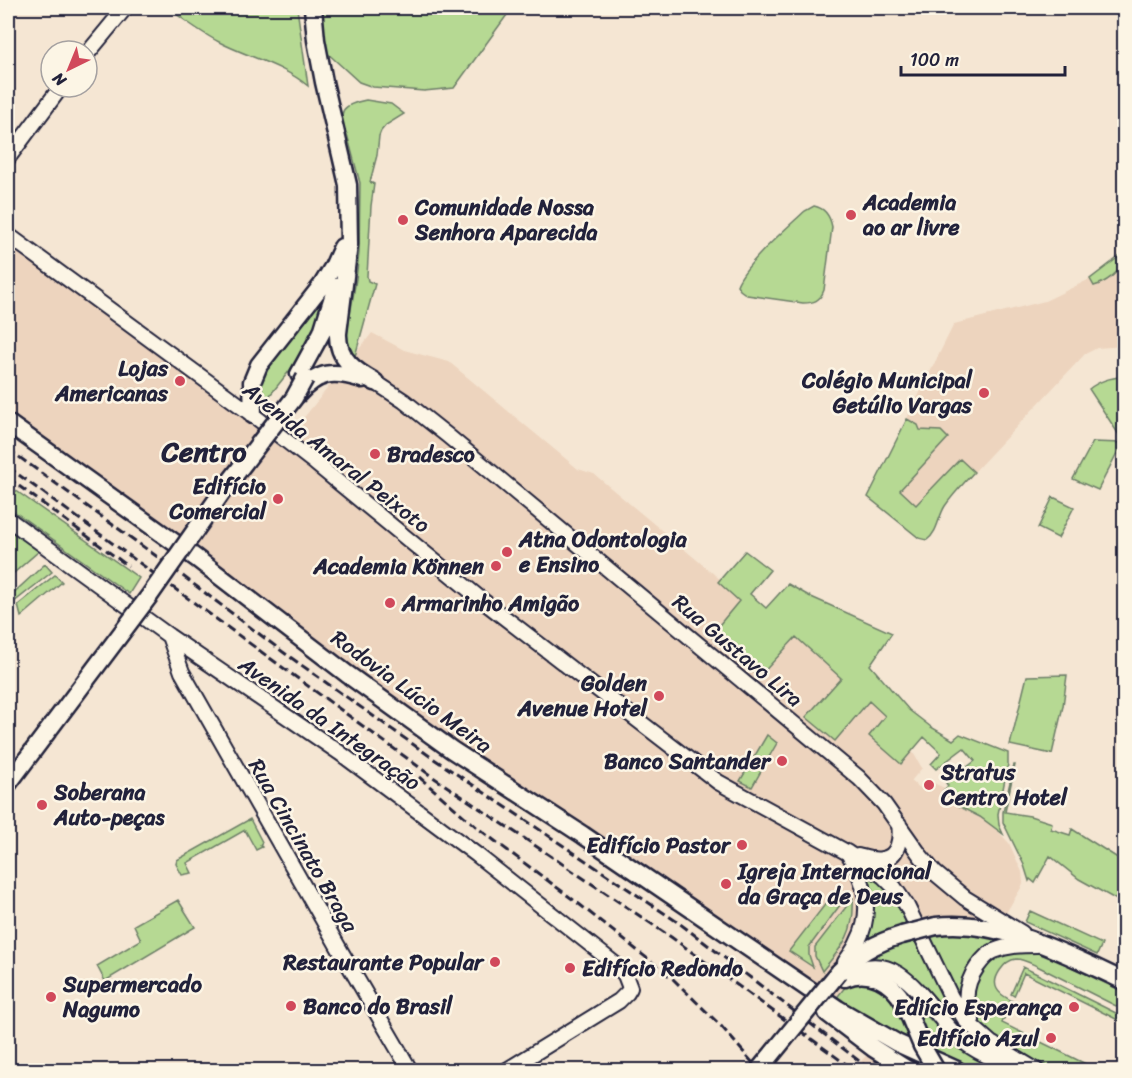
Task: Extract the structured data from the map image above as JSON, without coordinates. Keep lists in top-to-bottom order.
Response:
{
  "streets": {
    "main road": [
      "Avenida Amaral Peixoto",
      "Rua Gustavo Lira",
      "Rodovia Lúcio Meira",
      "Avenida da Integração",
      "Rua Cincinato Braga"
    ]
  },
  "crossings": [
    ["Avenida da Integração", "Rua Cincinato Braga"]
  ],
  "districts": ["Centro"],
  "places": [
    "Academia ao ar livre",
    "Comunidade Nossa Senhora Aparecida",
    "Lojas Americanas",
    "Colégio Municipal Getúlio Vargas",
    "Bradesco",
    "Edifício Comercial",
    "Atna Odontologia e Ensino",
    "Academia Können",
    "Armarinho Amigão",
    "Golden Avenue Hotel",
    "Banco Santander",
    "Stratus Centro Hotel",
    "Soberana Auto-peças",
    "Edifício Pastor",
    "Igreja Internacional da Graça de Deus",
    "Restaurante Popular",
    "Edifício Redondo",
    "Supermercado Nagumo",
    "Banco do Brasil",
    "Ediício Esperança",
    "Edifício Azul"
  ],
  "scale_bar": "100 m",
  "north": "bottom left"
}
